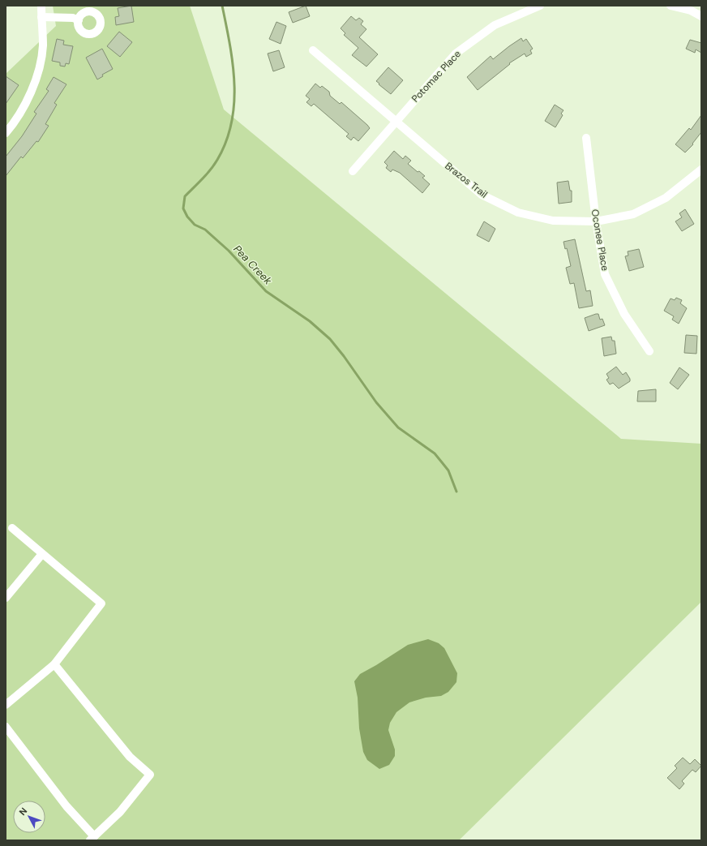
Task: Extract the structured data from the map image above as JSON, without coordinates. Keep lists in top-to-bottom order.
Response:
{
  "streets": {
    "street": ["Potomac Place", "Brazos Trail", "Oconee Place"]
  },
  "crossings": [
    ["Potomac Place", "Brazos Trail"],
    ["Brazos Trail", "Oconee Place"]
  ],
  "water": ["Pea Creek"],
  "north": "top left"
}
